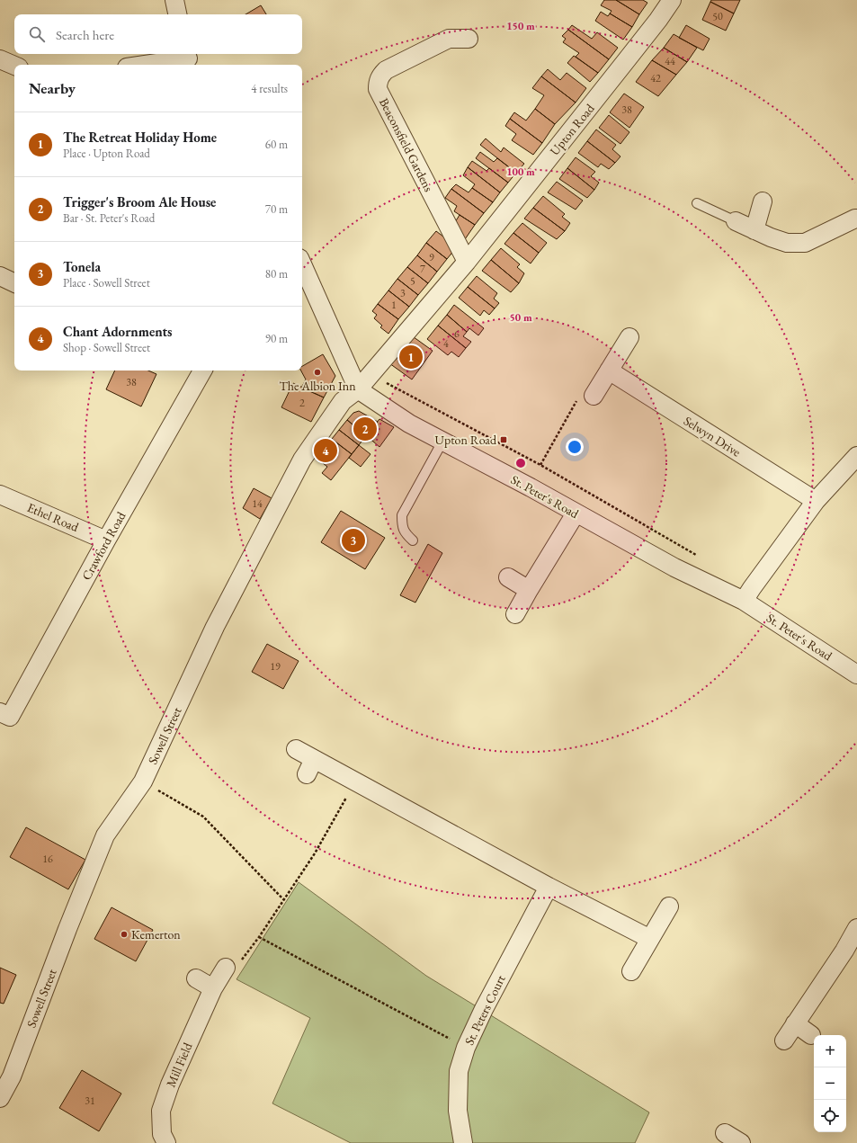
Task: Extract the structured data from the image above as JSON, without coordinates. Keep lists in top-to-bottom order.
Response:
{
  "streets": {
    "street": [
      "Upton Road",
      "Beaconsfield Gardens",
      "Selwyn Drive",
      "St. Peter's Road",
      "Ethel Road",
      "Crawford Road",
      "Sowell Street",
      "St. Peters Court",
      "Mill Field"
    ]
  },
  "crossings": [
    ["Upton Road", "Beaconsfield Gardens"],
    ["Upton Road", "St. Peter's Road"],
    ["Upton Road", "Sowell Street"],
    ["St. Peter's Road", "Sowell Street"],
    ["Ethel Road", "Crawford Road"]
  ],
  "places": {
    "other": ["The Albion Inn", "Kemerton"],
    "transit": ["Upton Road"]
  },
  "house_numbers": [
    "50",
    "44",
    "42",
    "38",
    "9",
    "7",
    "5",
    "3",
    "1",
    "6",
    "4",
    "38",
    "2",
    "14",
    "19",
    "16",
    "31"
  ],
  "page": {
    "search": "Search here",
    "heading": ["Nearby", "4 results"],
    "list": [
      {
        "mark": "1",
        "name": "The Retreat Holiday Home",
        "note": "Place · Upton Road",
        "value": "60 m"
      },
      {
        "mark": "2",
        "name": "Trigger's Broom Ale House",
        "note": "Bar · St. Peter's Road",
        "value": "70 m"
      },
      {
        "mark": "3",
        "name": "Tonela",
        "note": "Place · Sowell Street",
        "value": "80 m"
      },
      {
        "mark": "4",
        "name": "Chant Adornments",
        "note": "Shop · Sowell Street",
        "value": "90 m"
      }
    ],
    "pins": [
      "1",
      "2",
      "4",
      "3"
    ],
    "map_buttons": ["+", "−"]
  },
  "rings": ["150 m", "100 m", "50 m"]
}
